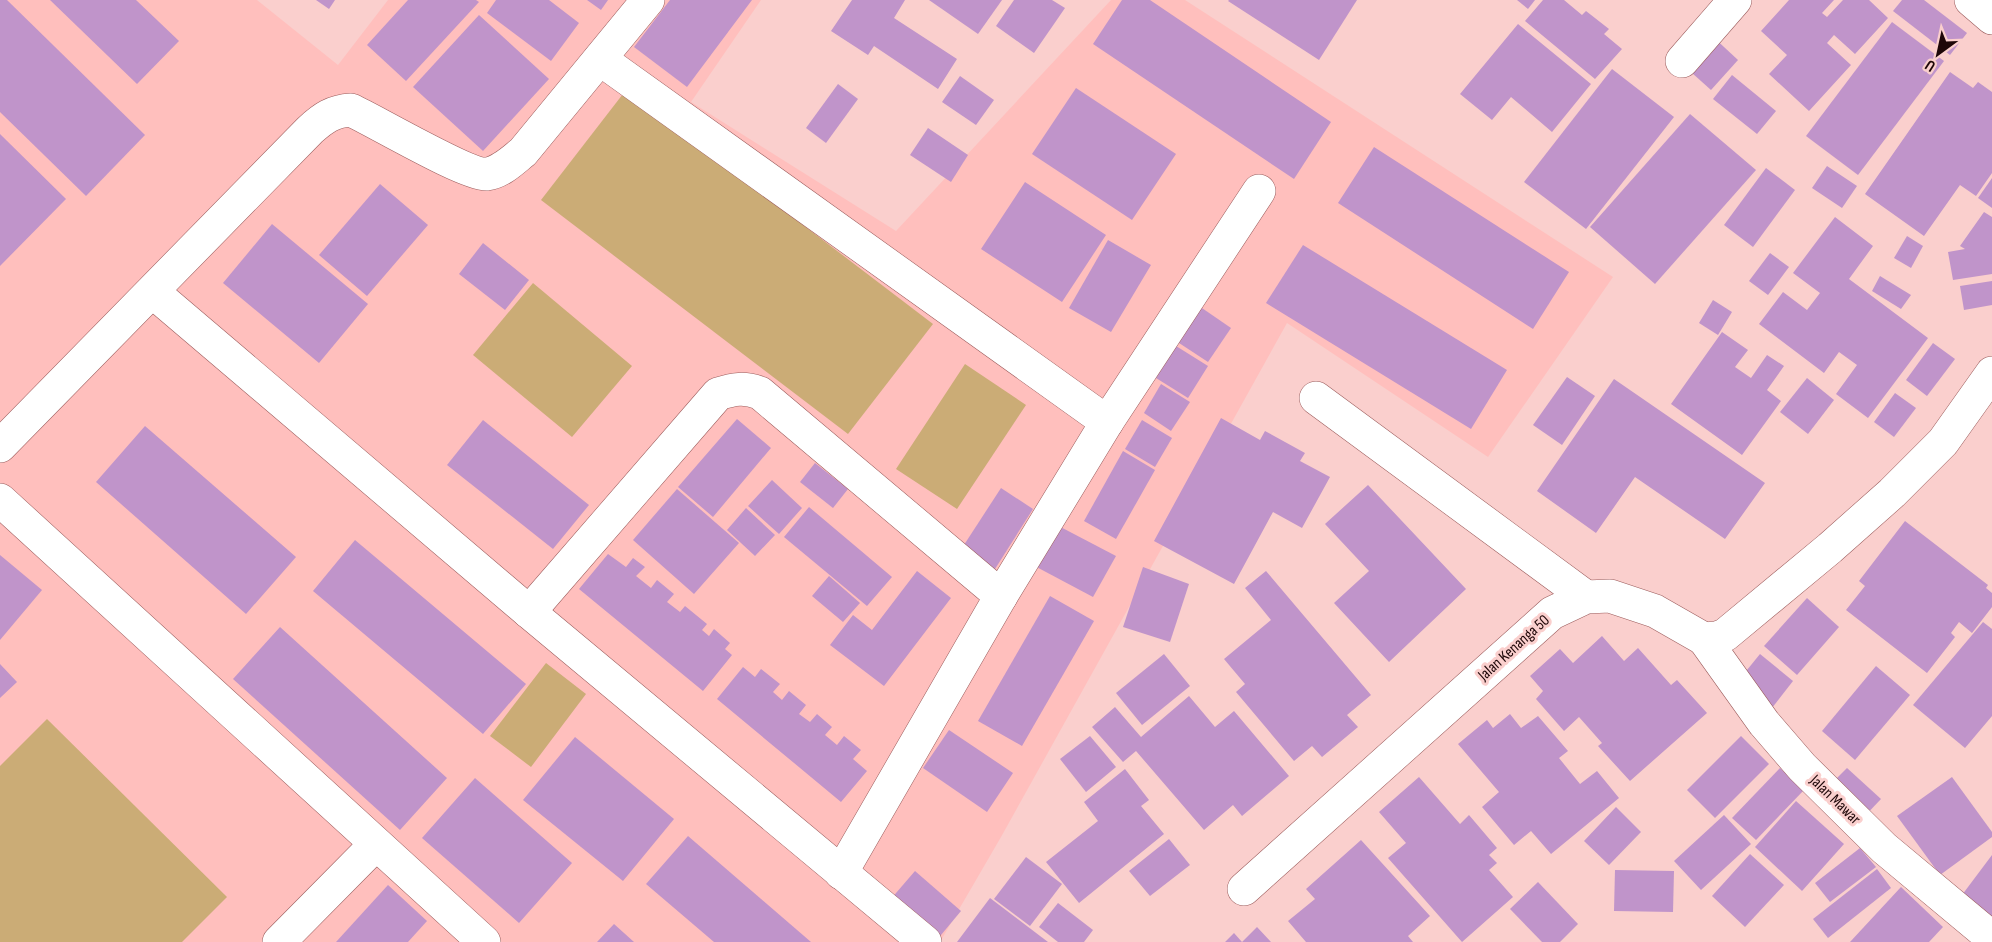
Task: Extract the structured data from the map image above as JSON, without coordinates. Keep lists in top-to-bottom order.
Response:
{
  "streets": {
    "street": ["Jalan Kenanga 50", "Jalan Mawar"]
  },
  "crossings": [
    ["Jalan Kenanga 50", "Jalan Mawar"]
  ],
  "north": "bottom left"
}
